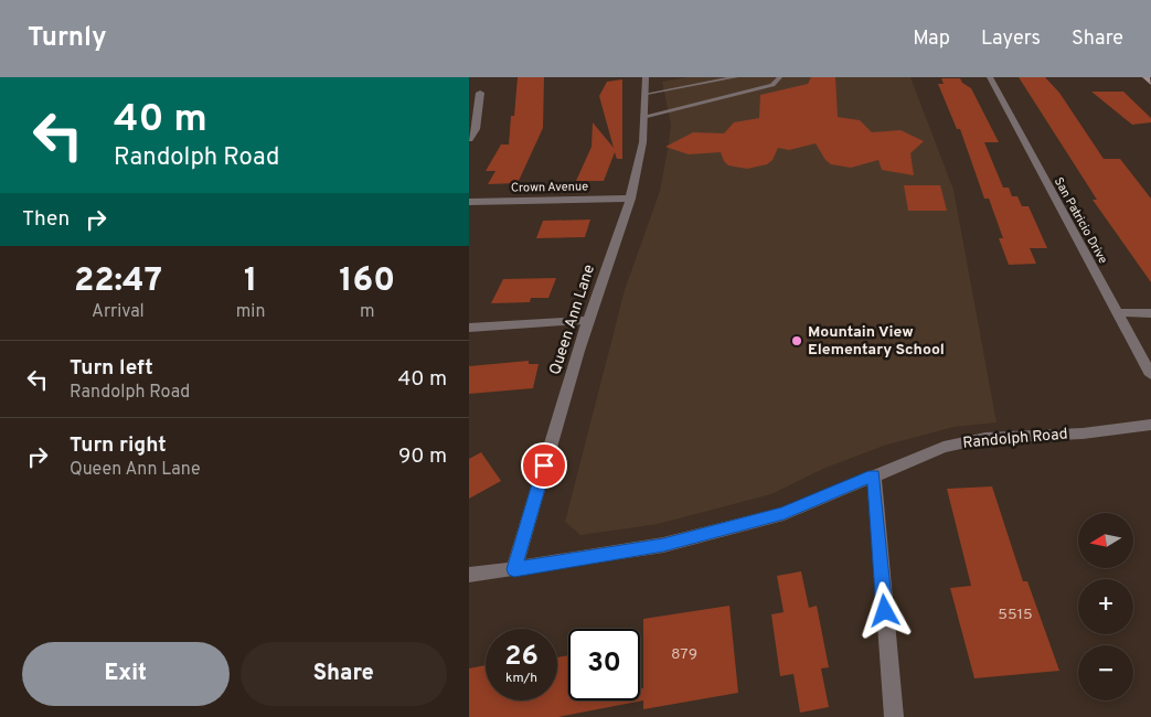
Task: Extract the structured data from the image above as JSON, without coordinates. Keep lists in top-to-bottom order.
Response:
{
  "streets": {
    "street": [
      "Crown Avenue",
      "San Patricio Drive",
      "Queen Ann Lane",
      "Randolph Road"
    ]
  },
  "crossings": [
    ["Crown Avenue", "Queen Ann Lane"],
    ["Queen Ann Lane", "Randolph Road"]
  ],
  "places": ["Mountain View Elementary School"],
  "house_numbers": ["5515", "879"],
  "north": "left",
  "page": {
    "header": "Turnly",
    "nav": ["Map", "Layers", "Share"],
    "turn": ["40 m", "Randolph Road"],
    "then": "Then",
    "eta": [
      "22:47",
      "Arrival",
      "1",
      "min",
      "160",
      "m"
    ],
    "list": [
      {
        "name": "Turn left",
        "note": "Randolph Road",
        "value": "40 m"
      },
      {
        "name": "Turn right",
        "note": "Queen Ann Lane",
        "value": "90 m"
      }
    ],
    "map_buttons": ["+", "−"],
    "speed": "26 km/h",
    "limit": "30",
    "buttons": ["Exit", "Share"]
  }
}
